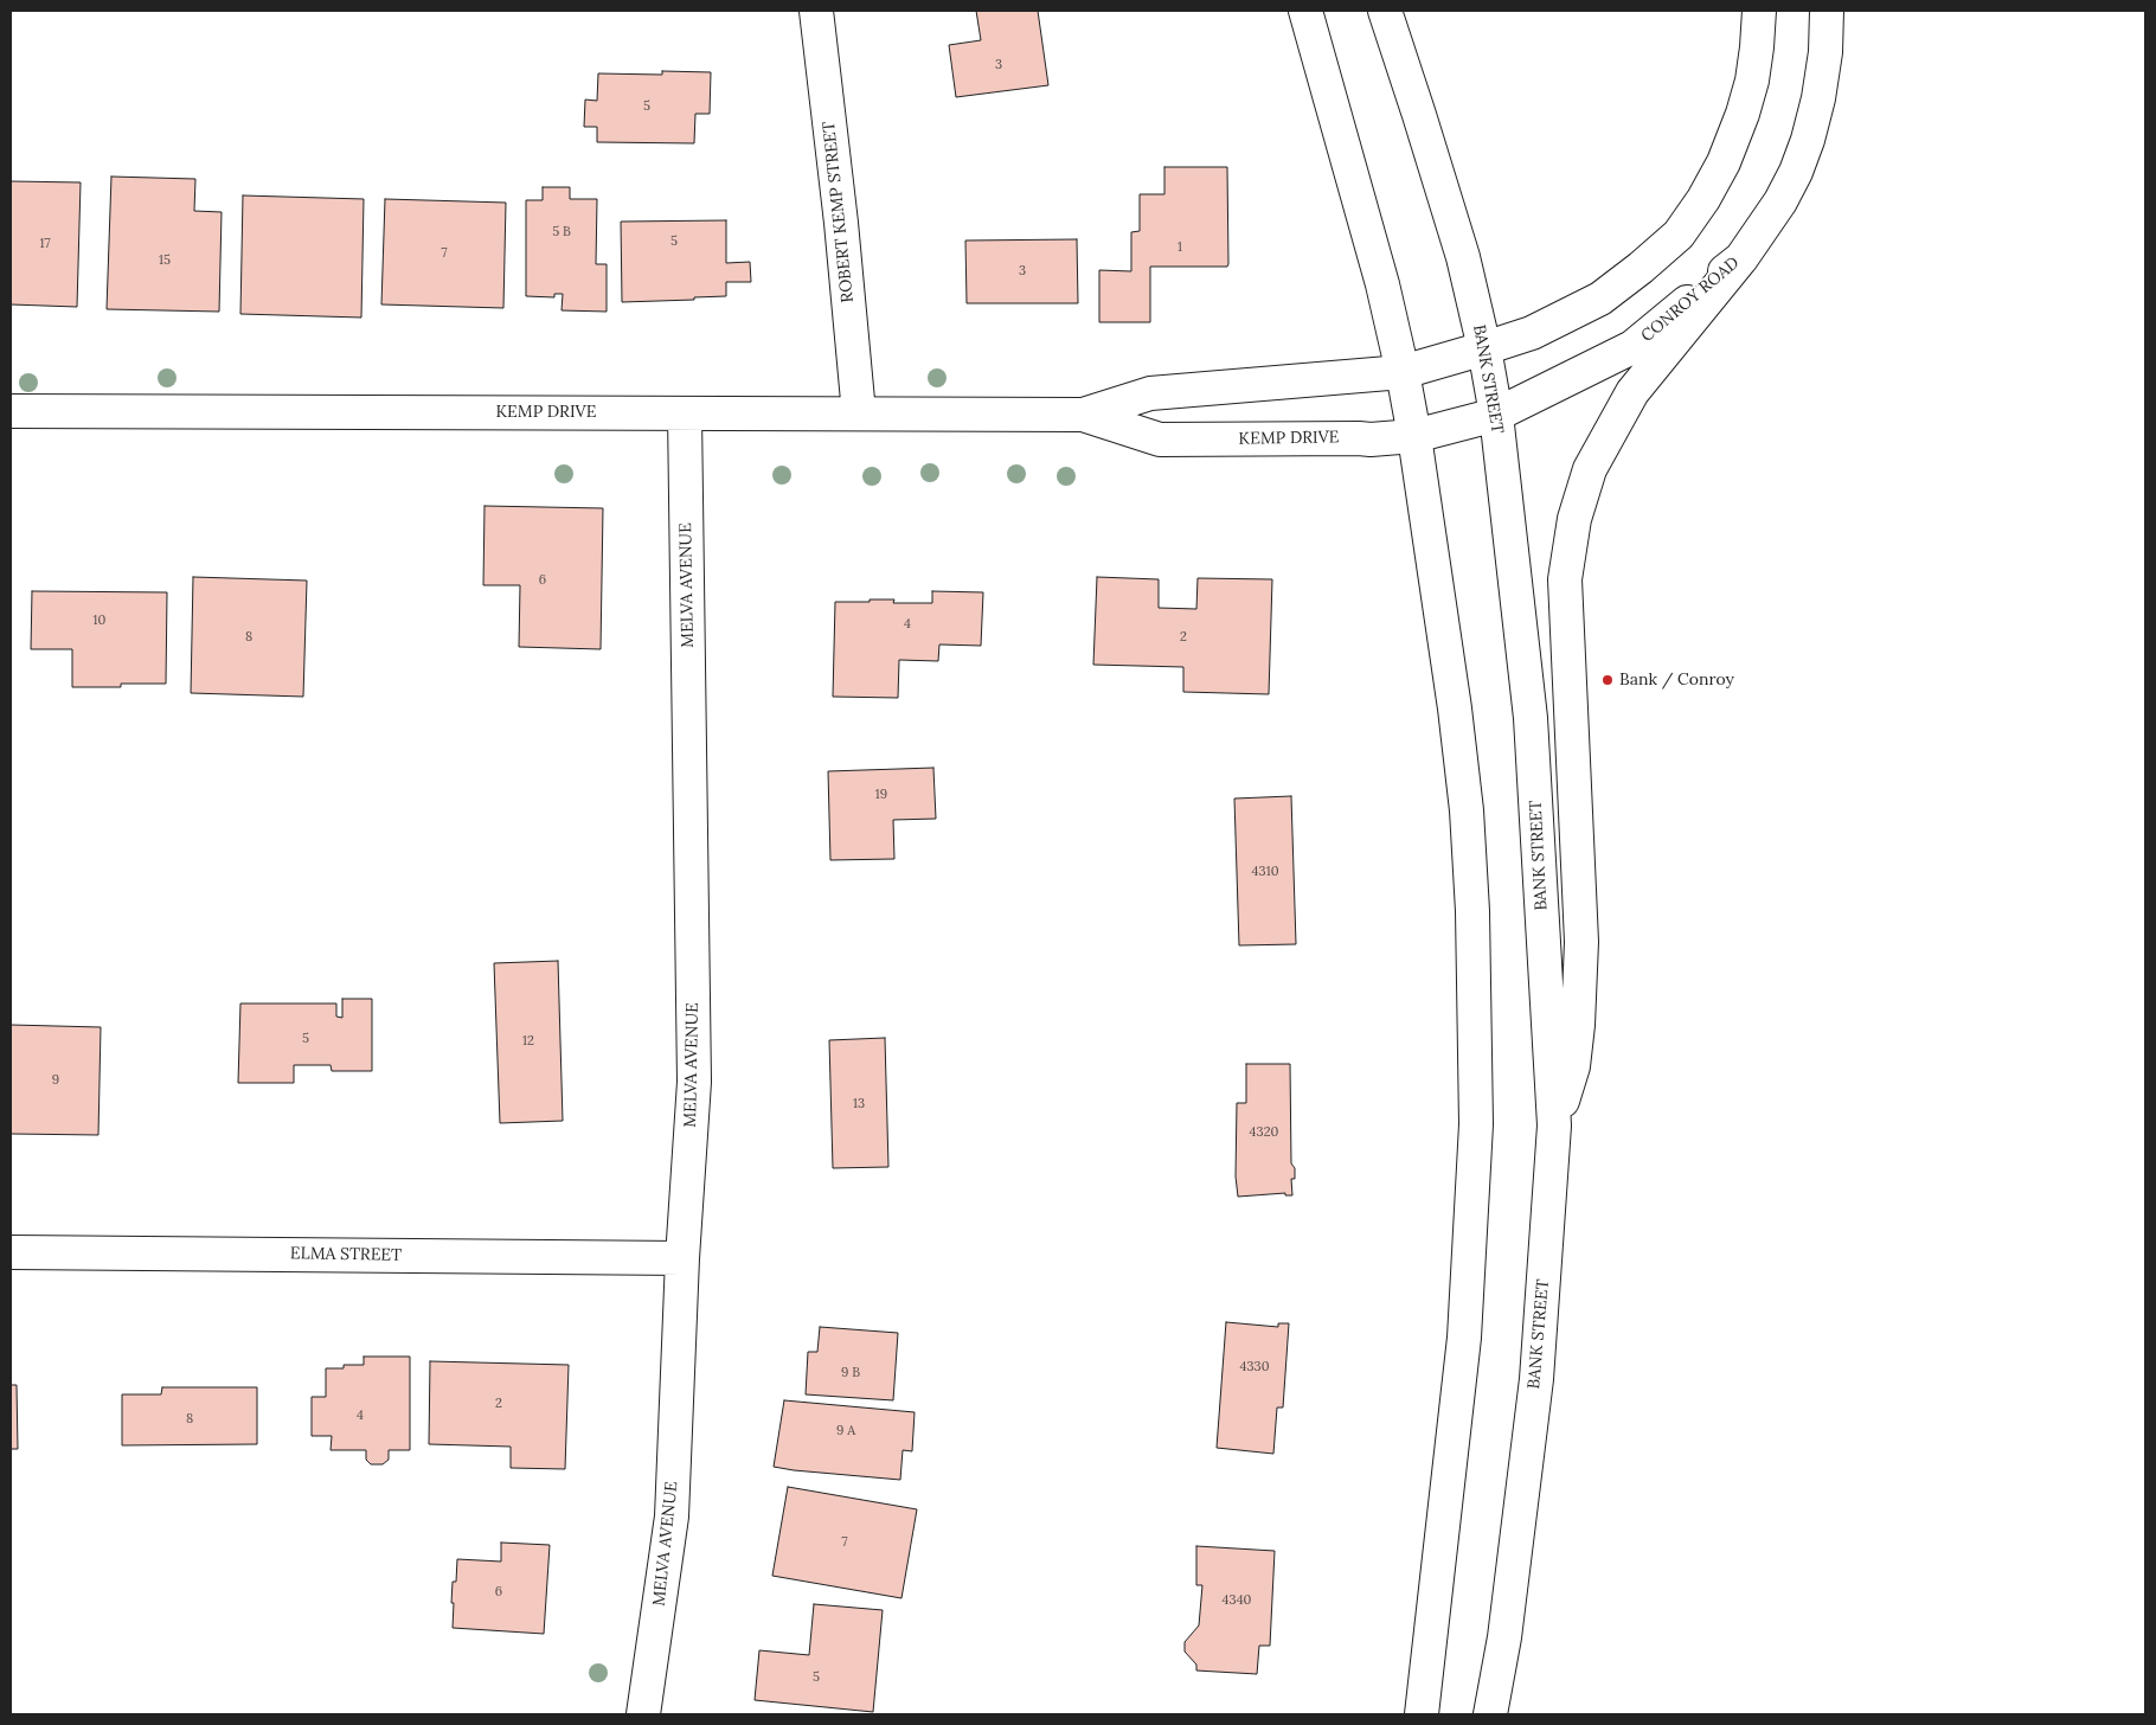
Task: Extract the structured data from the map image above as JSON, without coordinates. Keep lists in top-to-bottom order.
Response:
{
  "streets": {
    "main road": [
      "ROBERT KEMP STREET",
      "CONROY ROAD",
      "BANK STREET",
      "KEMP DRIVE",
      "MELVA AVENUE",
      "ELMA STREET"
    ]
  },
  "crossings": [
    ["ROBERT KEMP STREET", "KEMP DRIVE"],
    ["CONROY ROAD", "BANK STREET"],
    ["CONROY ROAD", "KEMP DRIVE"],
    ["BANK STREET", "KEMP DRIVE"],
    ["KEMP DRIVE", "MELVA AVENUE"],
    ["MELVA AVENUE", "ELMA STREET"]
  ],
  "places": ["Bank / Conroy"],
  "house_numbers": [
    "3",
    "5",
    "5 B",
    "5",
    "17",
    "1",
    "7",
    "15",
    "3",
    "6",
    "10",
    "4",
    "8",
    "2",
    "19",
    "4310",
    "5",
    "12",
    "9",
    "13",
    "4320",
    "4330",
    "9 B",
    "2",
    "4",
    "8",
    "9 A",
    "7",
    "6",
    "4340",
    "5"
  ]
}
